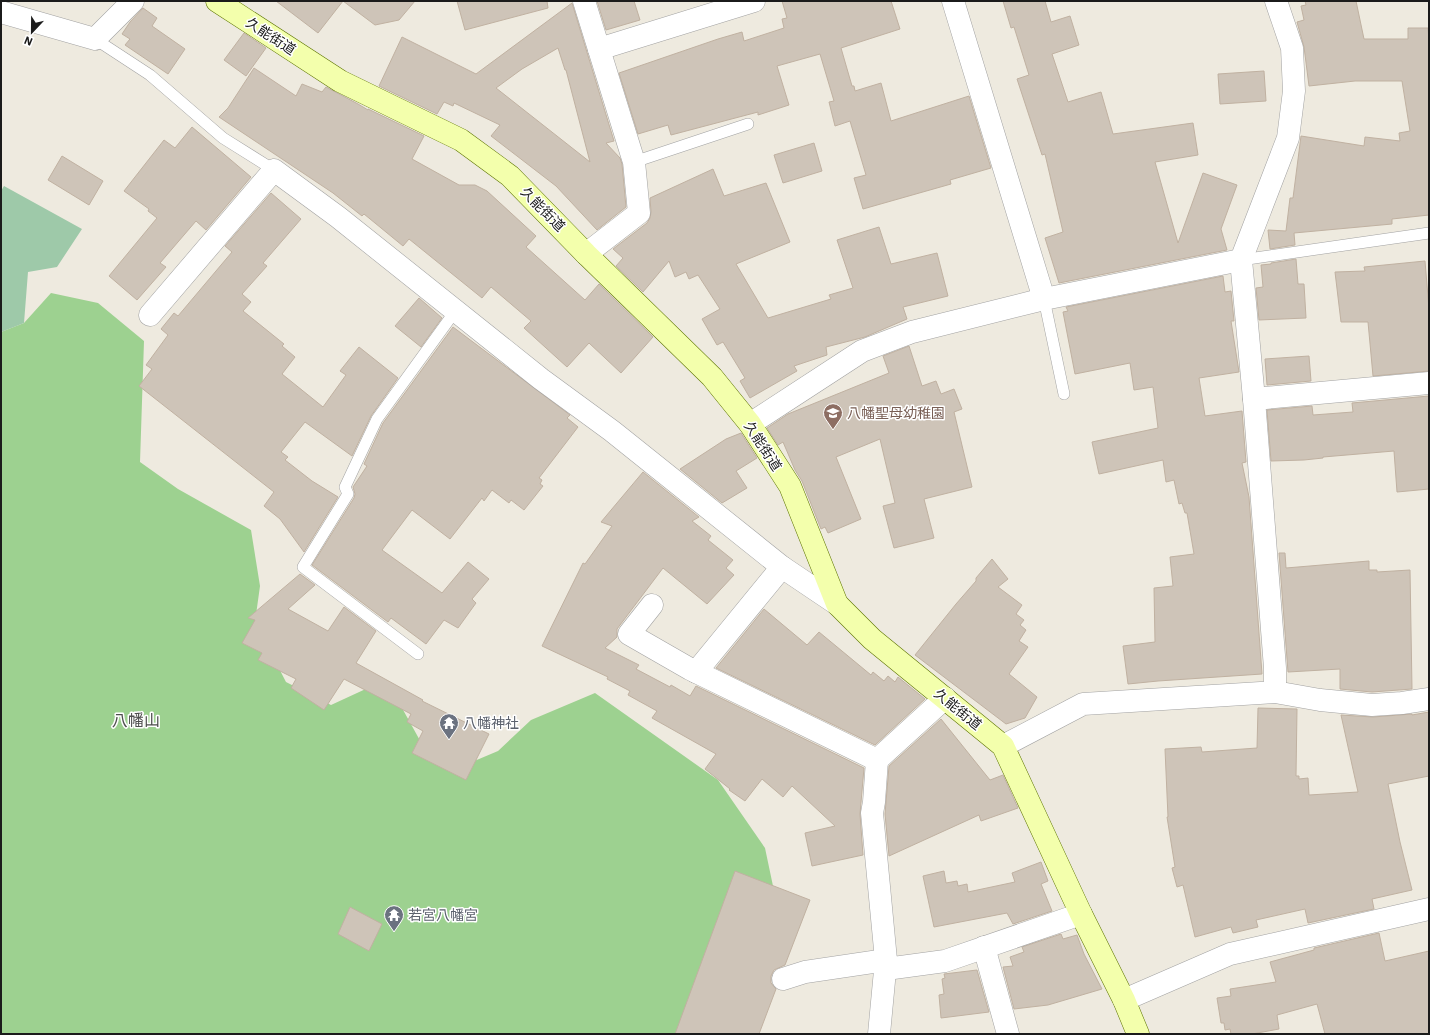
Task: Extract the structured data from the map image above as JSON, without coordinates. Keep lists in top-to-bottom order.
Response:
{
  "streets": {
    "main road": ["久能街道"]
  },
  "districts": ["八幡山"],
  "places": {
    "school or university": ["八幡聖母幼稚園"],
    "temple": ["八幡神社", "若宮八幡宮"]
  },
  "north": "bottom"
}
